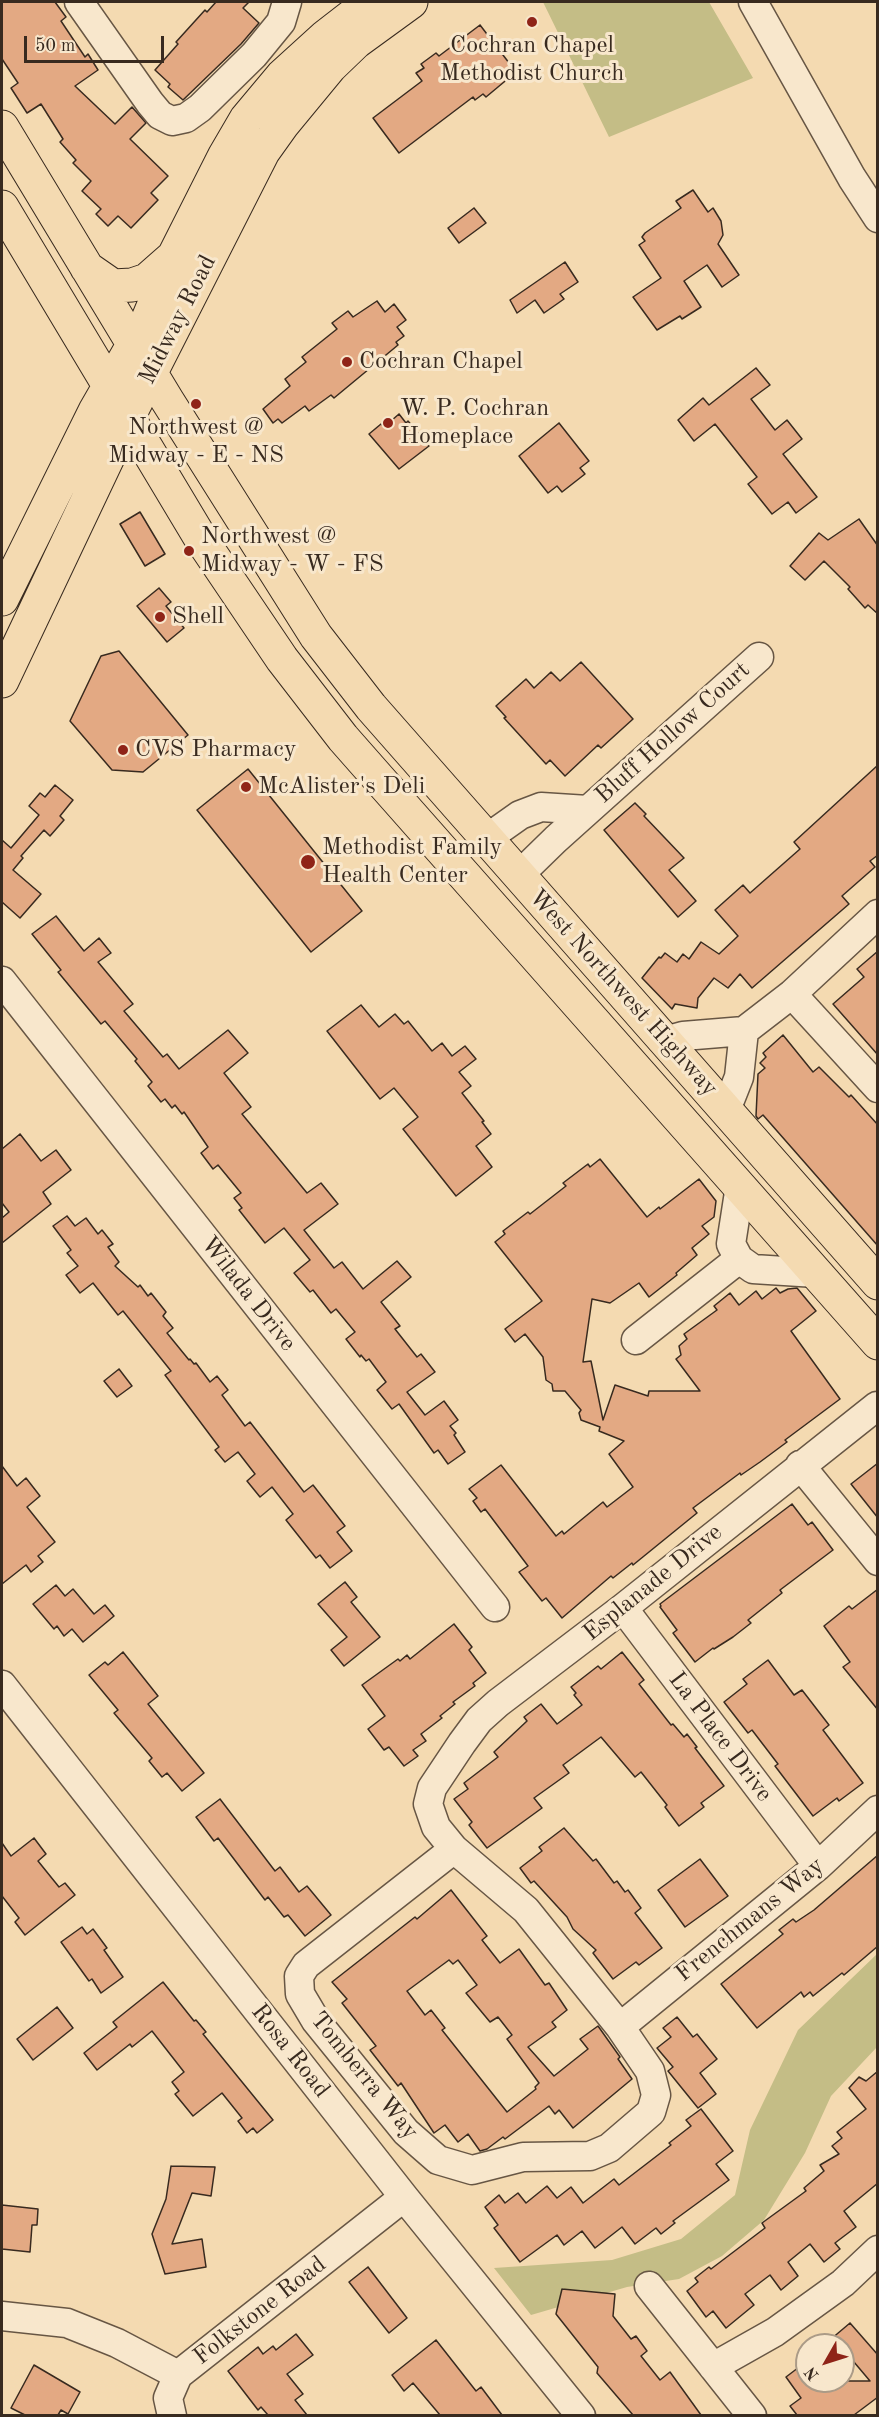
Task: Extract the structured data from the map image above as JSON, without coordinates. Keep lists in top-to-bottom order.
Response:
{
  "streets": {
    "main road": ["Midway Road", "West Northwest Highway"],
    "street": [
      "Bluff Hollow Court",
      "Wilada Drive",
      "Esplanade Drive",
      "La Place Drive",
      "Frenchmans Way",
      "Rosa Road",
      "Tomberra Way",
      "Folkstone Road"
    ]
  },
  "crossings": [
    ["Midway Road", "West Northwest Highway"],
    ["Bluff Hollow Court", "West Northwest Highway"],
    ["Esplanade Drive", "La Place Drive"],
    ["Esplanade Drive", "Tomberra Way"],
    ["La Place Drive", "Frenchmans Way"],
    ["Frenchmans Way", "Tomberra Way"],
    ["Rosa Road", "Folkstone Road"]
  ],
  "places": [
    "Cochran Chapel Methodist Church",
    "Cochran Chapel",
    "Northwest @ Midway - E - NS",
    "W. P. Cochran Homeplace",
    "Northwest @ Midway - W - FS",
    "Shell",
    "CVS Pharmacy",
    "McAlister's Deli",
    "Methodist Family Health Center"
  ],
  "scale_bar": "50 m",
  "north": "bottom left"
}
